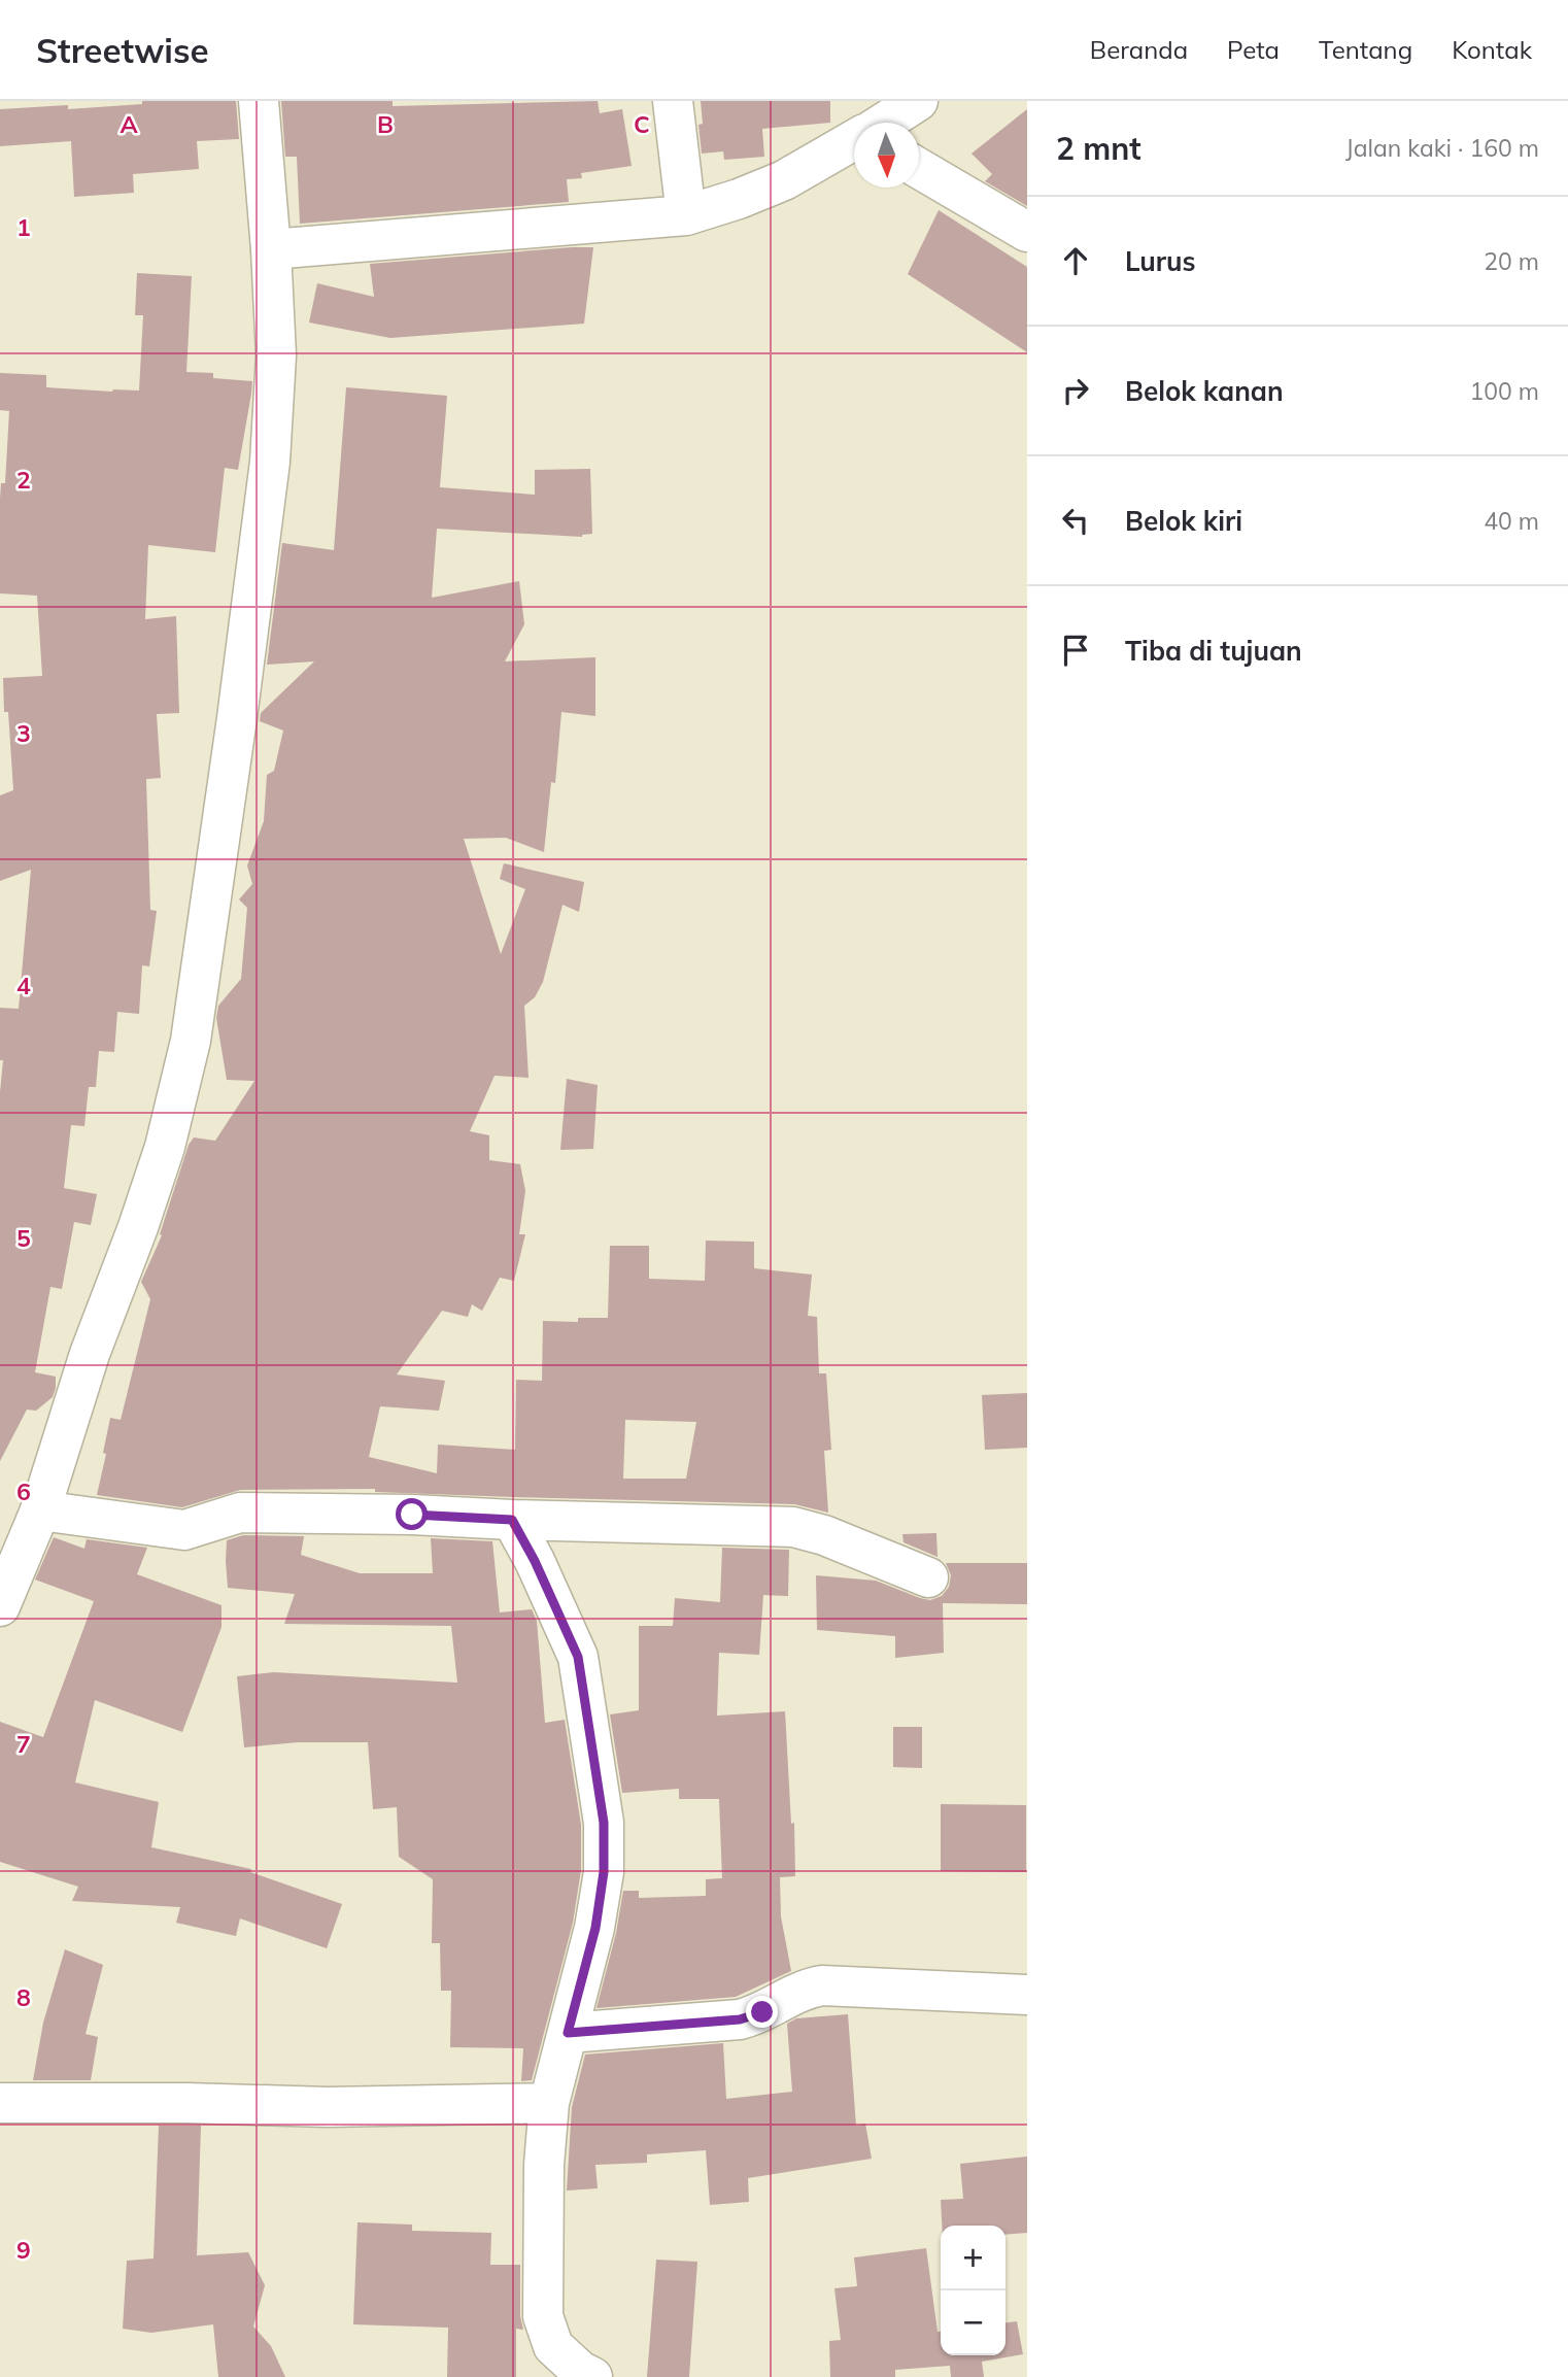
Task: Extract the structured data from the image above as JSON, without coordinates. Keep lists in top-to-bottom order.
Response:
{
  "north": "bottom",
  "page": {
    "header": "Streetwise",
    "nav": [
      "Beranda",
      "Peta",
      "Tentang",
      "Kontak"
    ],
    "heading": ["2 mnt", "Jalan kaki · 160 m"],
    "list": [
      ["Lurus", "20 m"],
      ["Belok kanan", "100 m"],
      ["Belok kiri", "40 m"],
      "Tiba di tujuan"
    ],
    "map_buttons": ["+", "−"]
  },
  "grid": {
    "columns": ["A", "B", "C"],
    "rows": [
      "1",
      "2",
      "3",
      "4",
      "5",
      "6",
      "7",
      "8",
      "9"
    ]
  }
}
